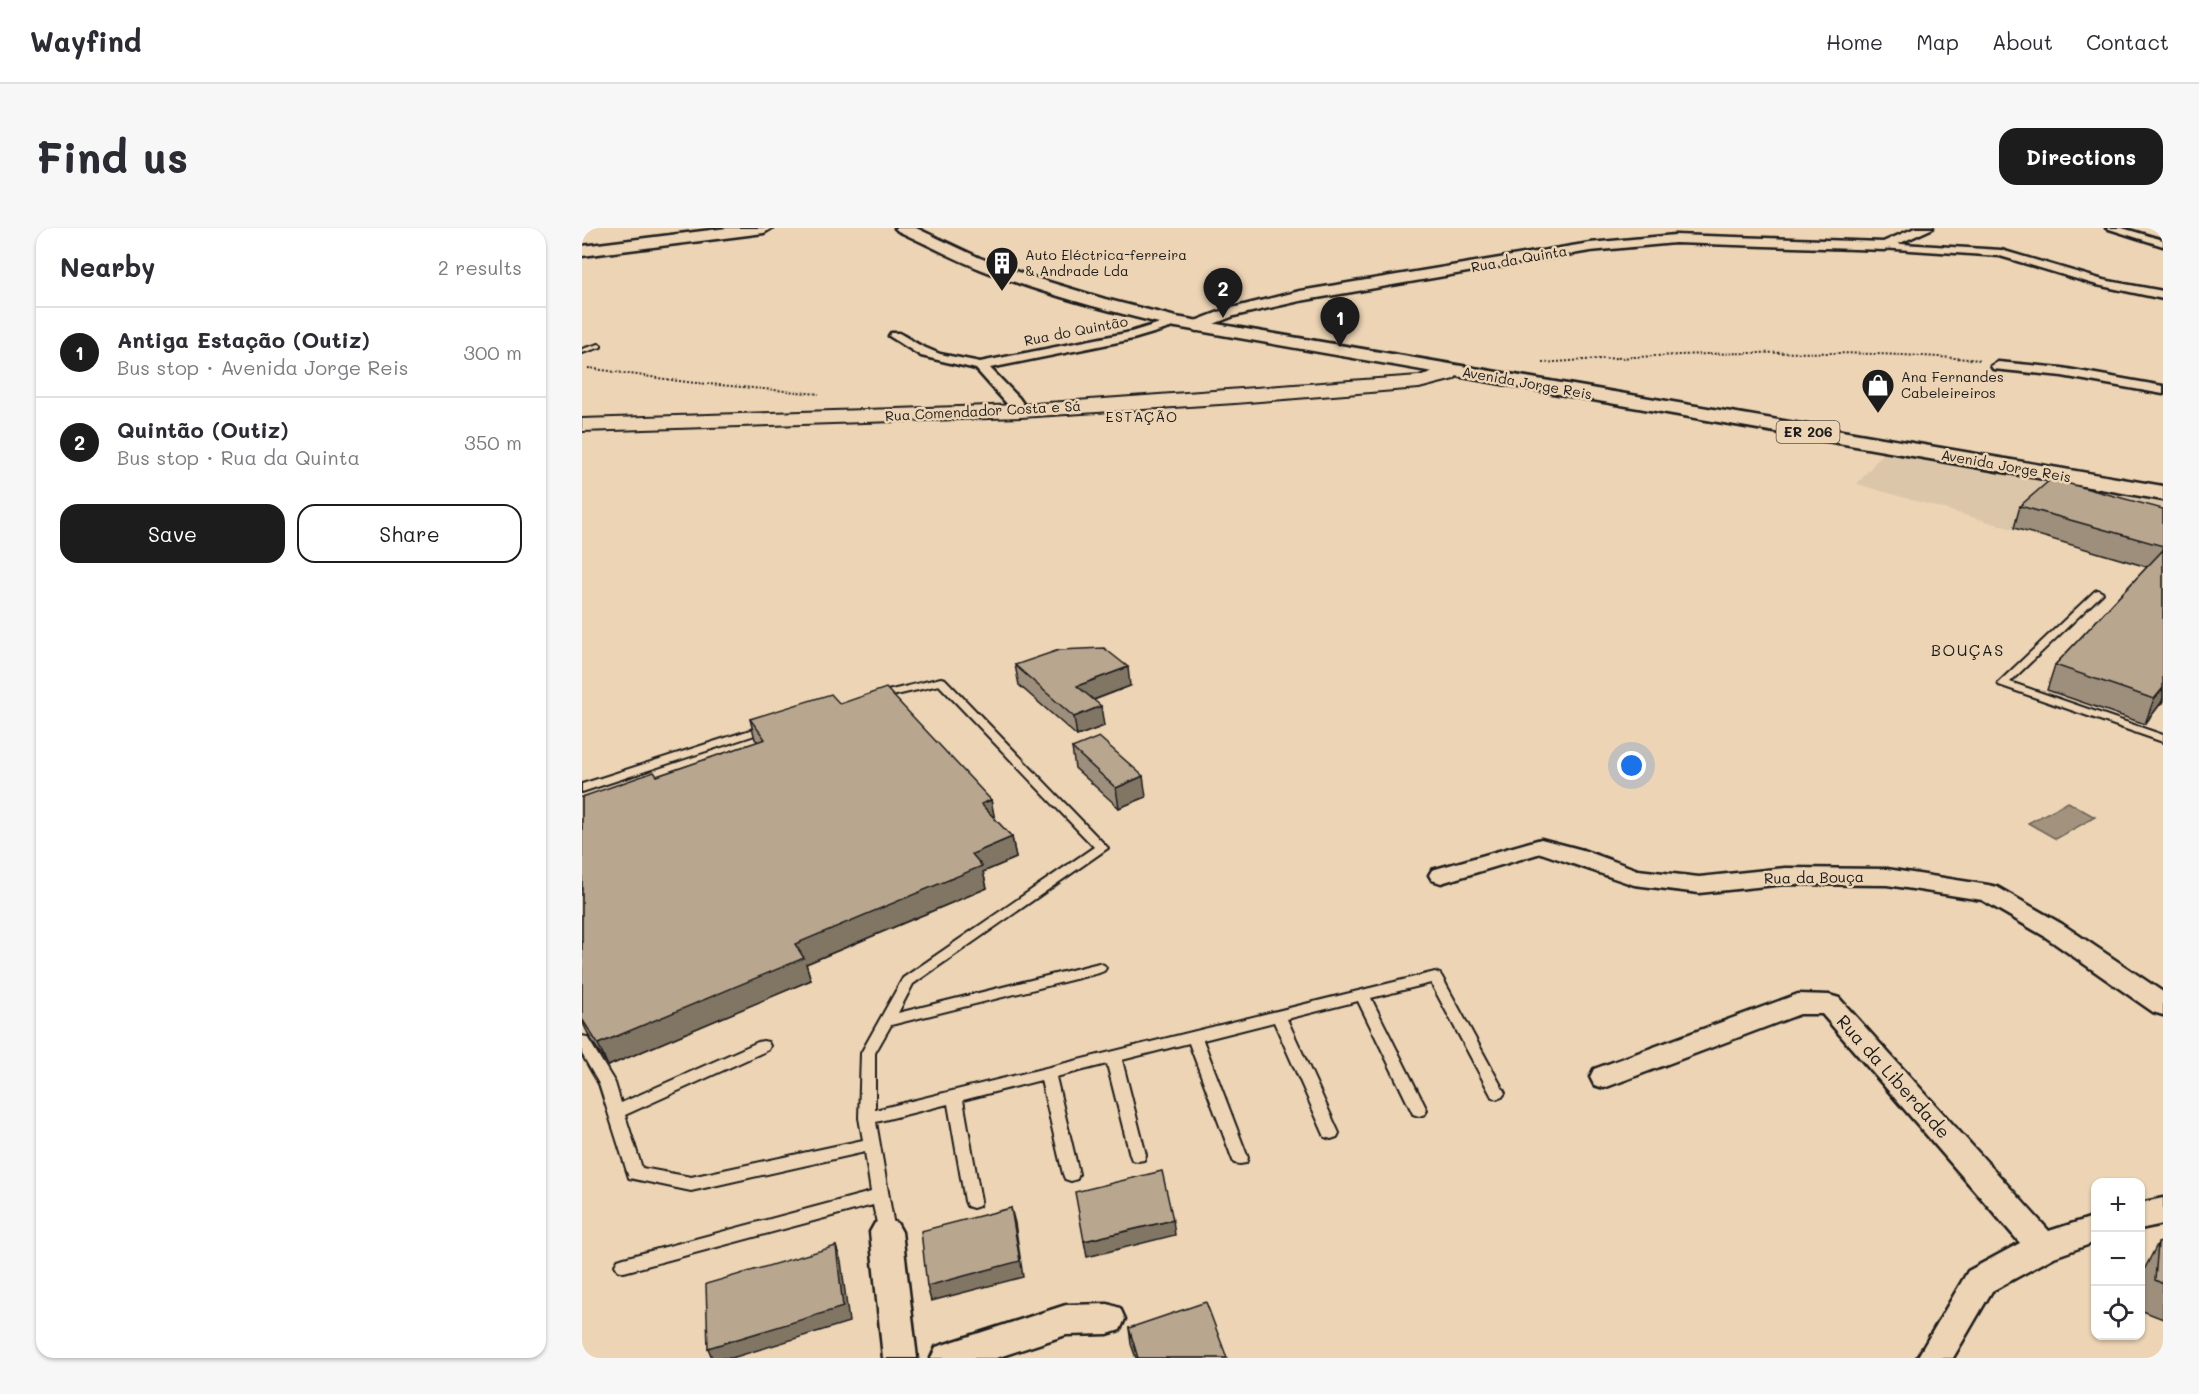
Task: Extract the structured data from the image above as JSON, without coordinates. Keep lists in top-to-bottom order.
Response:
{
  "streets": {
    "main road": ["Avenida Jorge Reis", "Rua Comendador Costa e Sá", "ER 206"],
    "street": [
      "Rua da Quinta",
      "Rua do Quintão",
      "Rua da Bouça",
      "Rua da Liberdade"
    ]
  },
  "crossings": [
    ["Rua da Quinta", "Avenida Jorge Reis"],
    ["Rua do Quintão", "Avenida Jorge Reis"],
    ["Avenida Jorge Reis", "Rua Comendador Costa e Sá"]
  ],
  "districts": ["ESTAÇÃO", "BOUÇAS"],
  "places": {
    "building": ["Auto Eléctrica-ferreira & Andrade Lda"],
    "shop": ["Ana Fernandes Cabeleireiros"]
  },
  "page": {
    "header": "Wayfind",
    "nav": [
      "Home",
      "Map",
      "About",
      "Contact"
    ],
    "buttons": [
      "Directions",
      ["Save", "Share"]
    ],
    "title": "Find us",
    "heading": ["Nearby", "2 results"],
    "pins": ["2", "1"],
    "list": [
      {
        "mark": "1",
        "name": "Antiga Estação (Outiz)",
        "note": "Bus stop · Avenida Jorge Reis",
        "value": "300 m"
      },
      {
        "mark": "2",
        "name": "Quintão (Outiz)",
        "note": "Bus stop · Rua da Quinta",
        "value": "350 m"
      }
    ],
    "map_buttons": ["+", "−"]
  }
}
